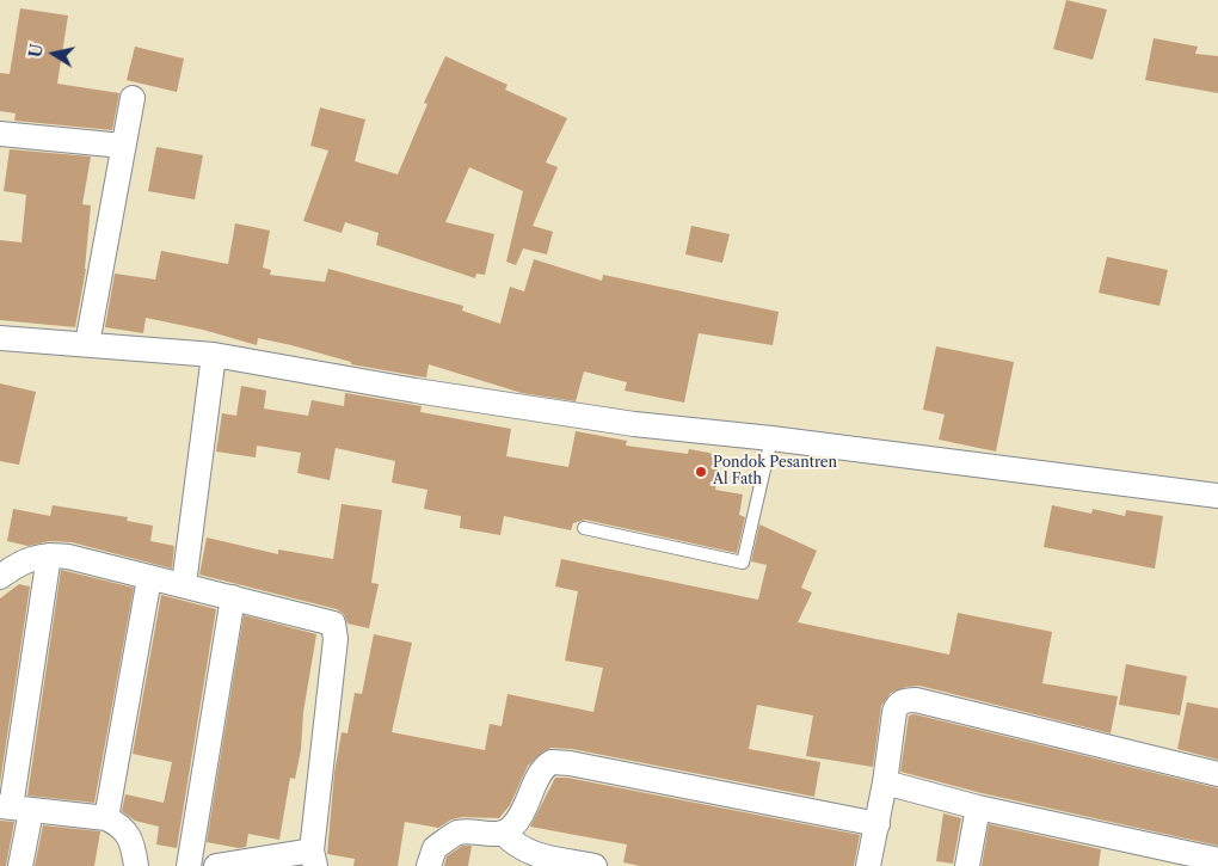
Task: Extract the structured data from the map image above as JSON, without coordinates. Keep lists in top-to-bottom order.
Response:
{
  "places": ["Pondok Pesantren Al Fath"],
  "north": "left"
}
